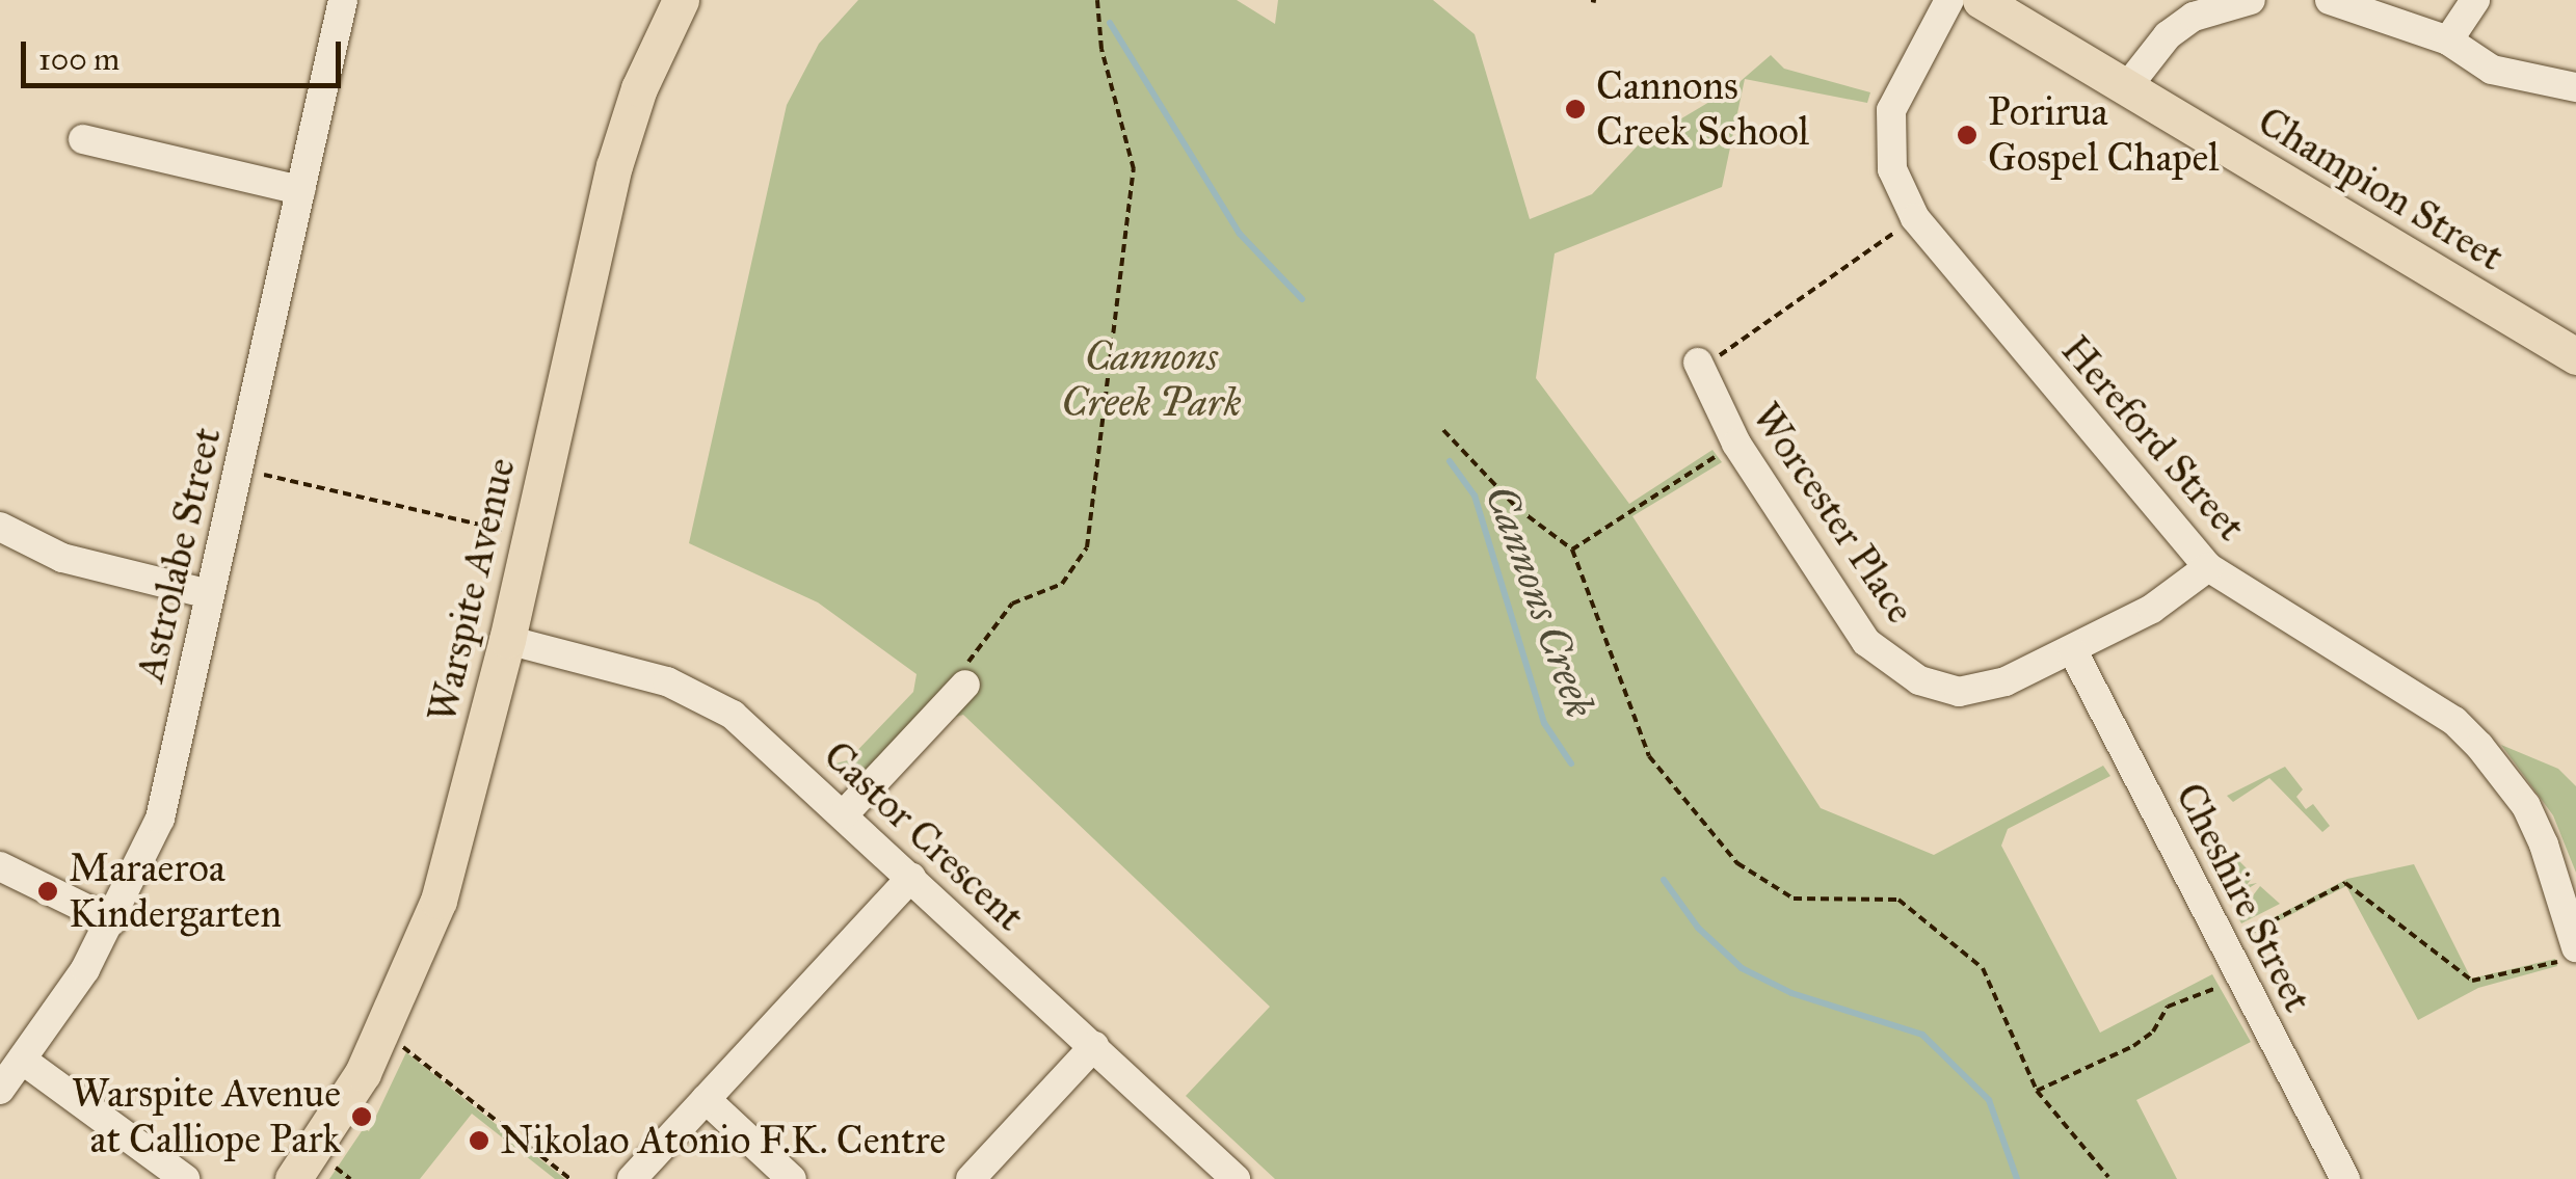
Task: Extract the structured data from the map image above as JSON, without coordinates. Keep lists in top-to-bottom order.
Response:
{
  "streets": {
    "main road": ["Champion Street", "Warspite Avenue"],
    "street": [
      "Hereford Street",
      "Worcester Place",
      "Astrolabe Street",
      "Castor Crescent",
      "Cheshire Street"
    ]
  },
  "crossings": [
    ["Hereford Street", "Worcester Place"],
    ["Worcester Place", "Cheshire Street"],
    ["Warspite Avenue", "Castor Crescent"]
  ],
  "water": ["Cannons Creek"],
  "parks": ["Cannons Creek Park"],
  "places": [
    "Cannons Creek School",
    "Porirua Gospel Chapel",
    "Maraeroa Kindergarten",
    "Warspite Avenue at Calliope Park",
    "Nikolao Atonio F.K. Centre"
  ],
  "scale_bar": "100 m"
}
